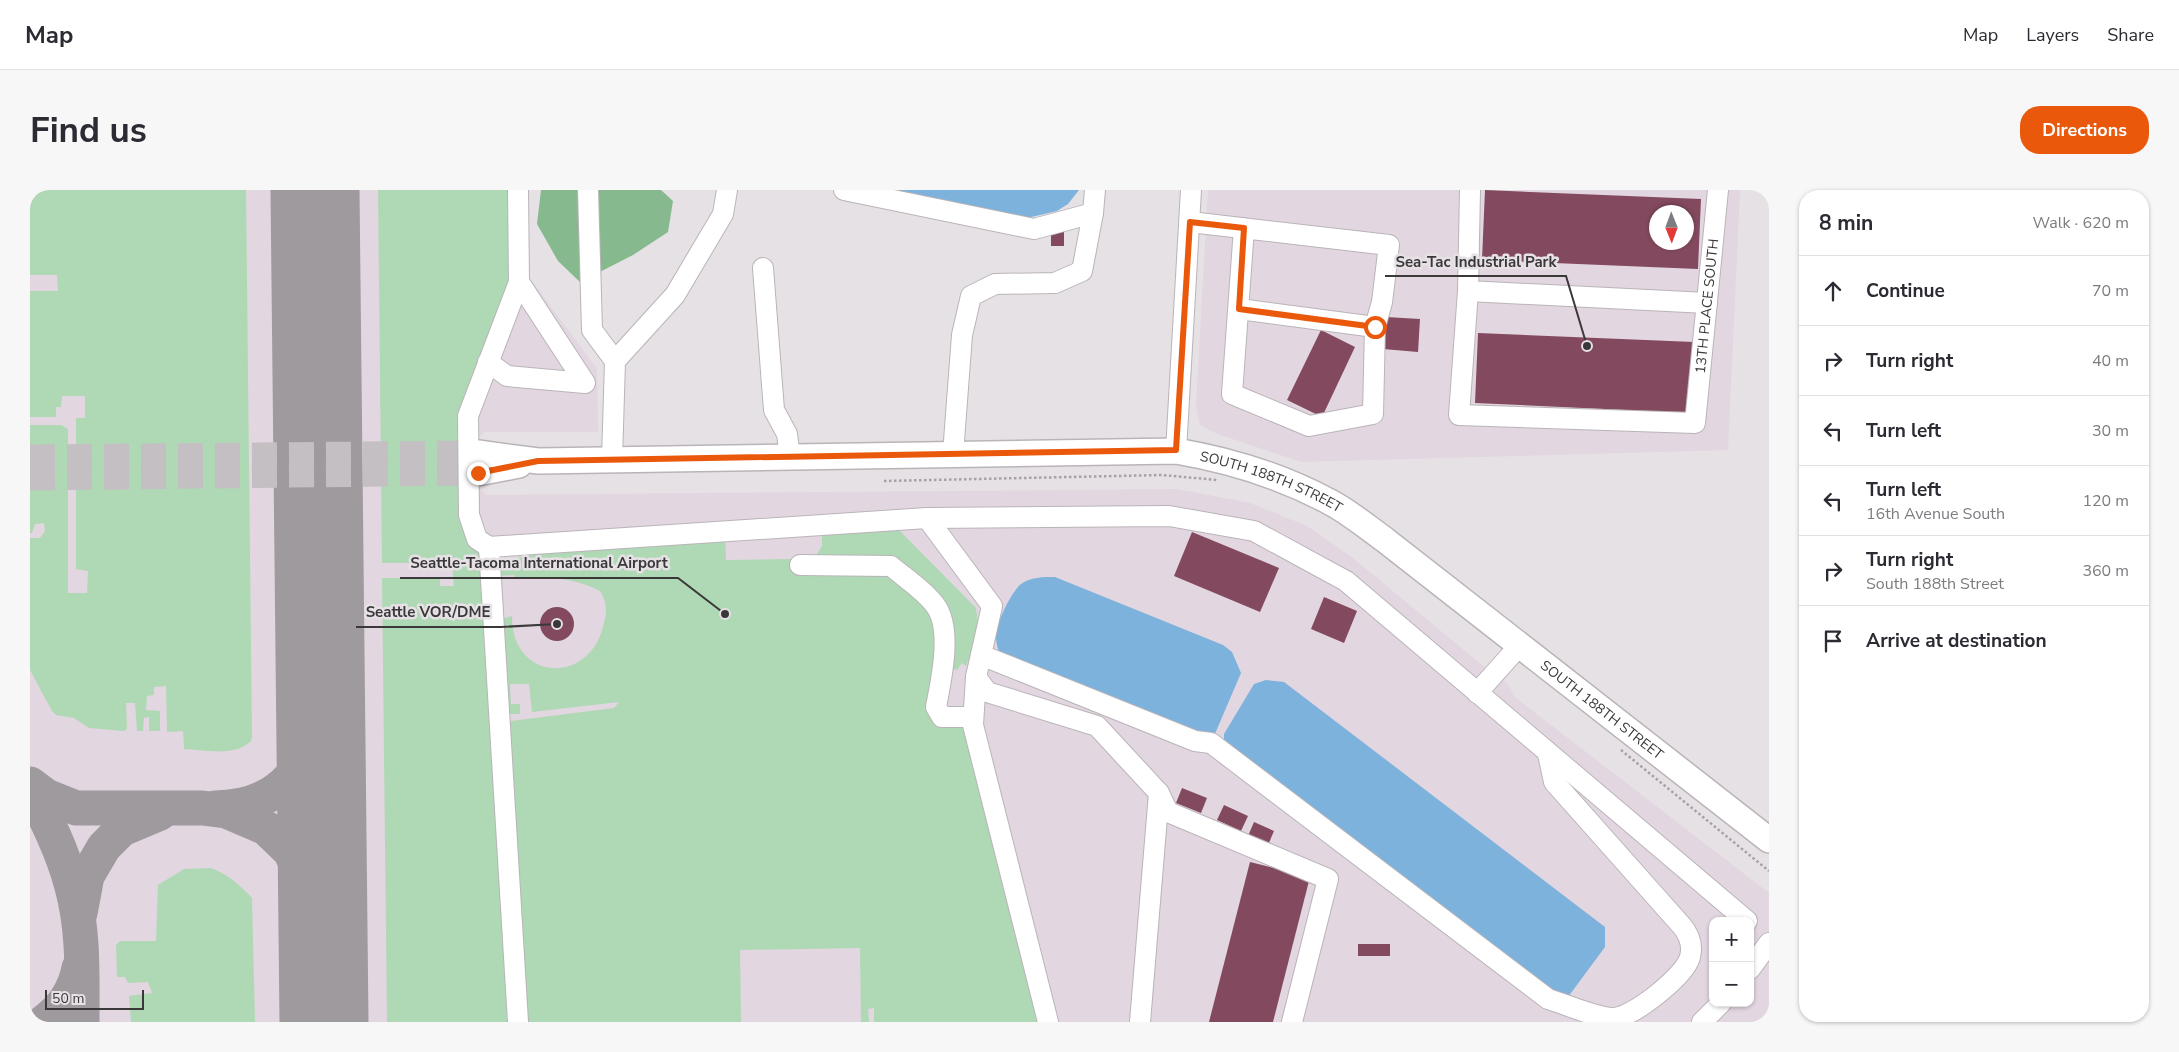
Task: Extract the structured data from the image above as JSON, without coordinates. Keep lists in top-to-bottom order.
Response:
{
  "streets": {
    "main road": ["SOUTH 188TH STREET"],
    "street": ["13TH PLACE SOUTH"]
  },
  "places": ["Sea-Tac Industrial Park", "Seattle-Tacoma International Airport", "Seattle VOR/DME"],
  "scale_bar": "50 m",
  "north": "bottom",
  "page": {
    "header": "Map",
    "nav": ["Map", "Layers", "Share"],
    "buttons": "Directions",
    "title": "Find us",
    "heading": ["8 min", "Walk · 620 m"],
    "list": [
      ["Continue", "70 m"],
      ["Turn right", "40 m"],
      ["Turn left", "30 m"],
      ["Turn left", "16th Avenue South", "120 m"],
      ["Turn right", "South 188th Street", "360 m"],
      "Arrive at destination"
    ],
    "map_buttons": ["+", "−"],
    "scale": "50 m"
  }
}
